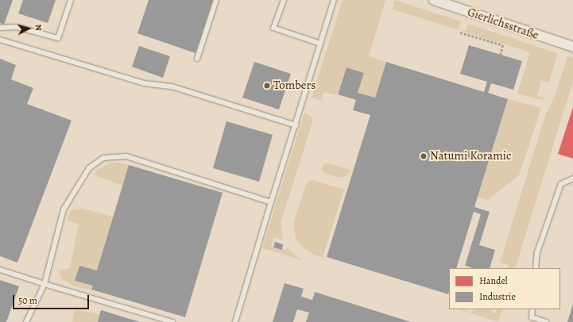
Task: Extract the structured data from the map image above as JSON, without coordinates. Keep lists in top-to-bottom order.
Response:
{
  "streets": {
    "street": ["Gierlichsstraße"]
  },
  "places": ["Tombers", "Natumi Koramic"],
  "legend": ["Handel", "Industrie"],
  "scale_bar": "50 m",
  "north": "right"
}
